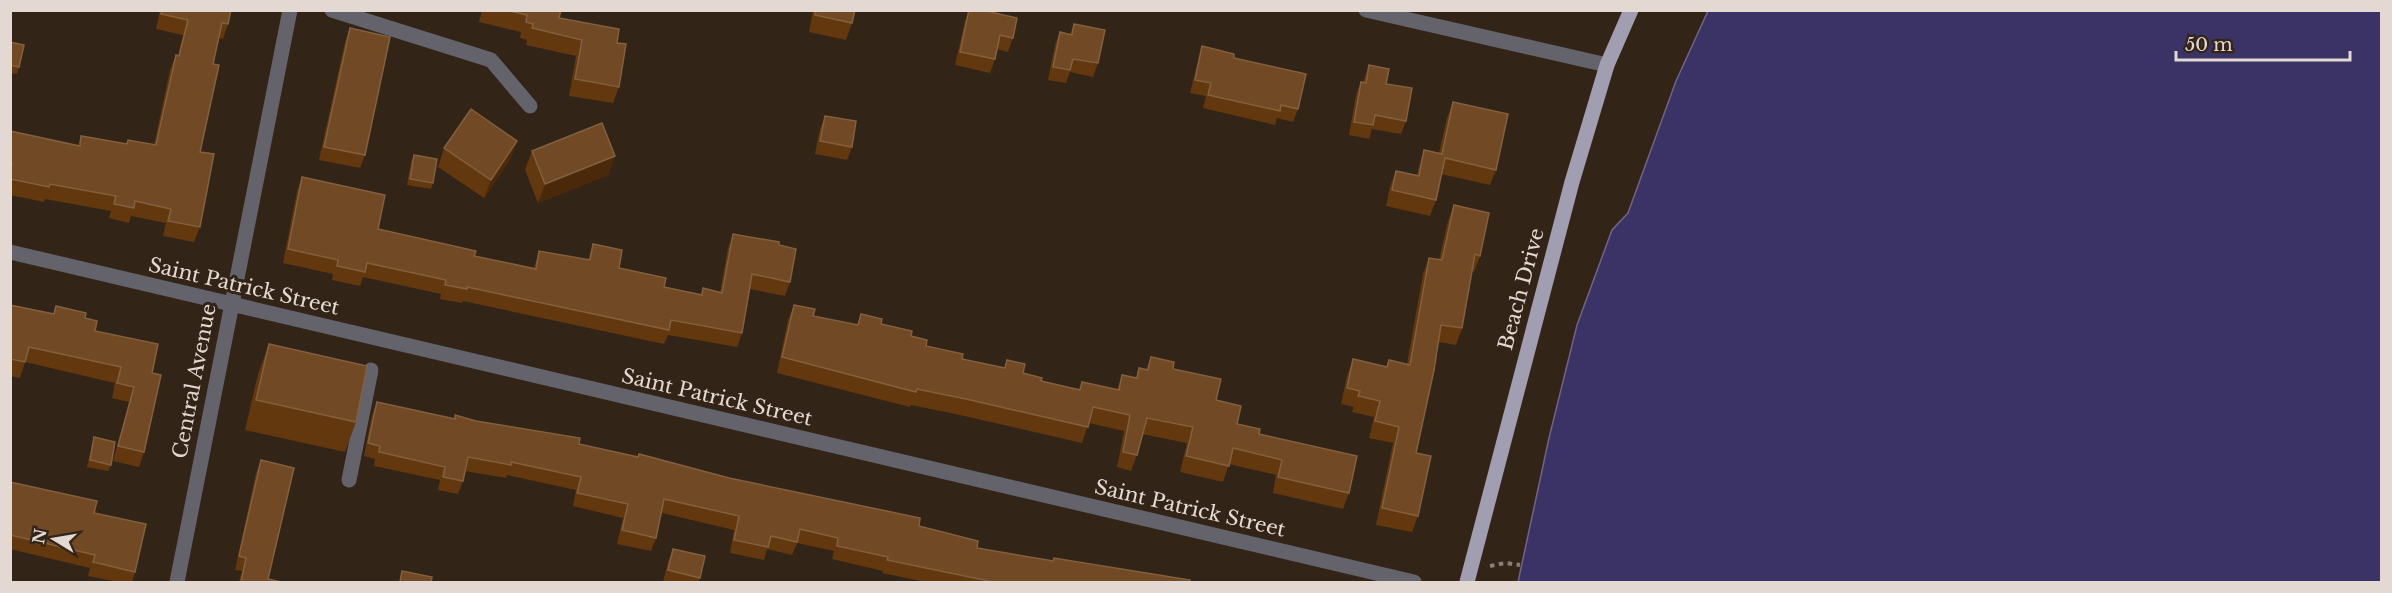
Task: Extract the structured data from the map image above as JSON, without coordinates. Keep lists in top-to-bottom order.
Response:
{
  "streets": {
    "main road": ["Beach Drive"],
    "street": ["Saint Patrick Street", "Central Avenue"]
  },
  "crossings": [
    ["Saint Patrick Street", "Central Avenue"]
  ],
  "scale_bar": "50 m",
  "north": "left"
}
